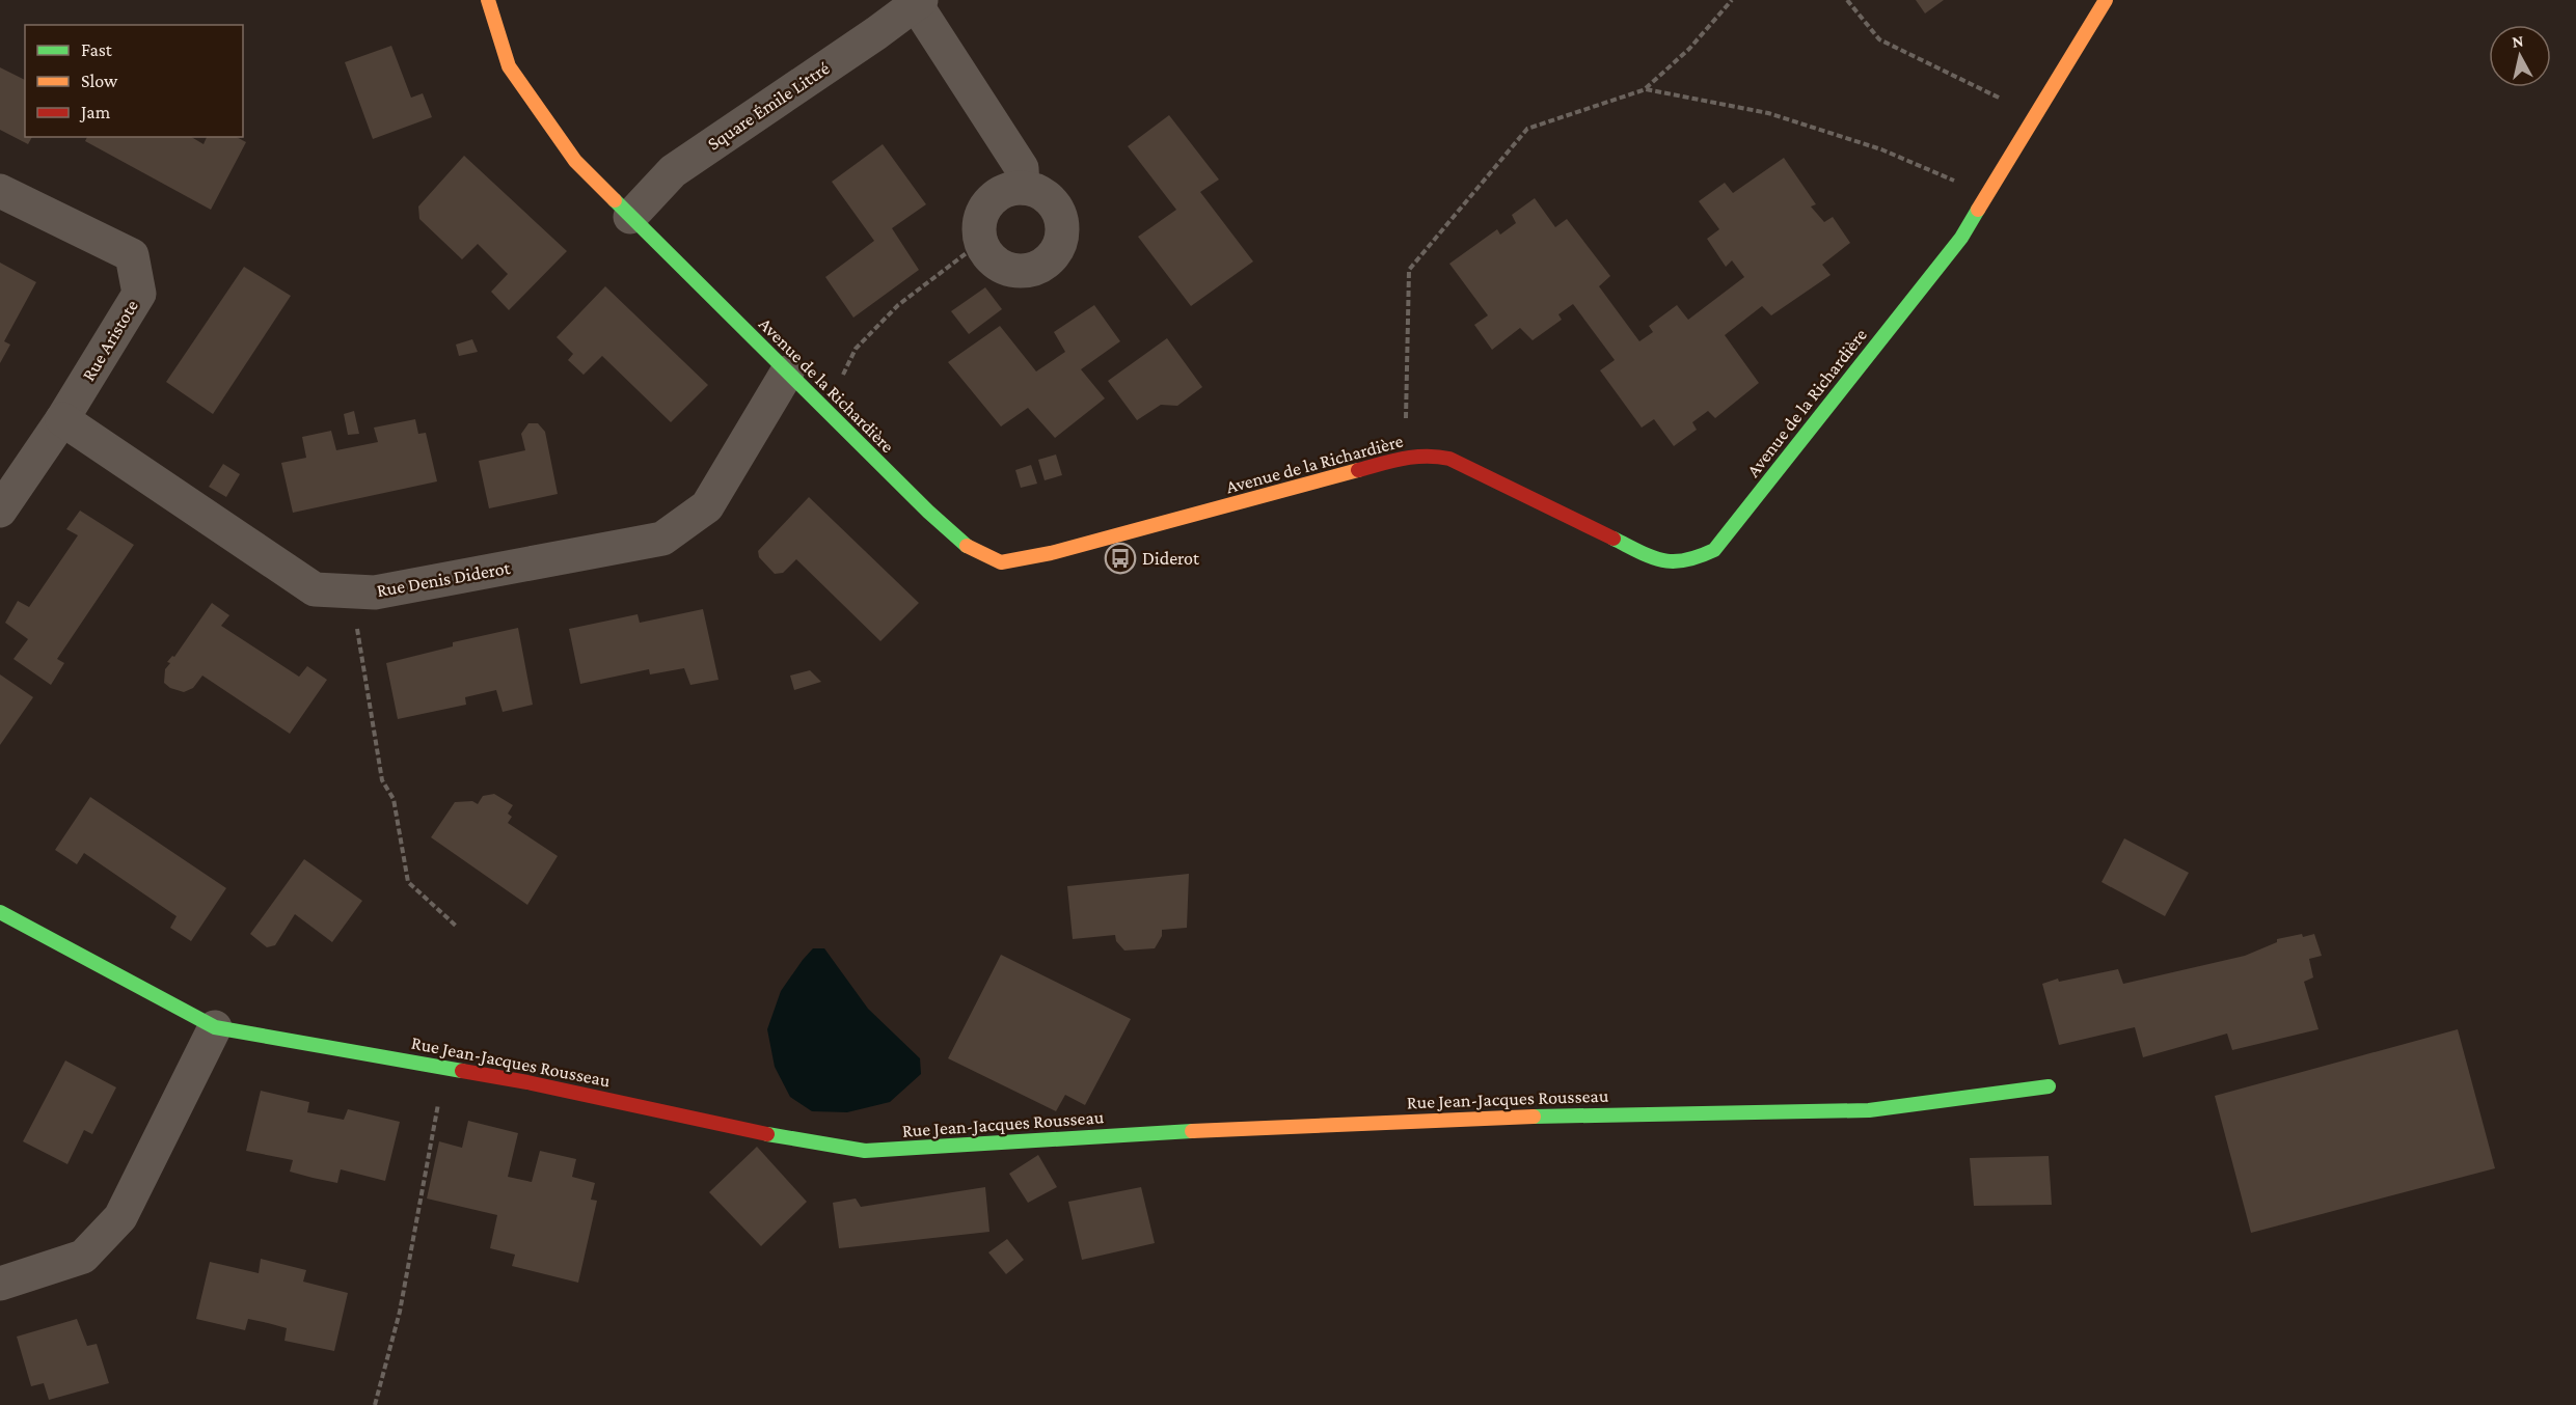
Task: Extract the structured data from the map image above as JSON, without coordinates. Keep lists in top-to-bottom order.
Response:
{
  "streets": {
    "street": [
      "Square Émile Littré",
      "Rue Aristote",
      "Avenue de la Richardière",
      "Rue Denis Diderot",
      "Rue Jean-Jacques Rousseau"
    ]
  },
  "crossings": [
    ["Square Émile Littré", "Avenue de la Richardière"],
    ["Rue Aristote", "Rue Denis Diderot"],
    ["Avenue de la Richardière", "Rue Denis Diderot"]
  ],
  "places": {
    "bus stop": ["Diderot"]
  },
  "legend": ["Fast", "Slow", "Jam"],
  "north": "top"
}
